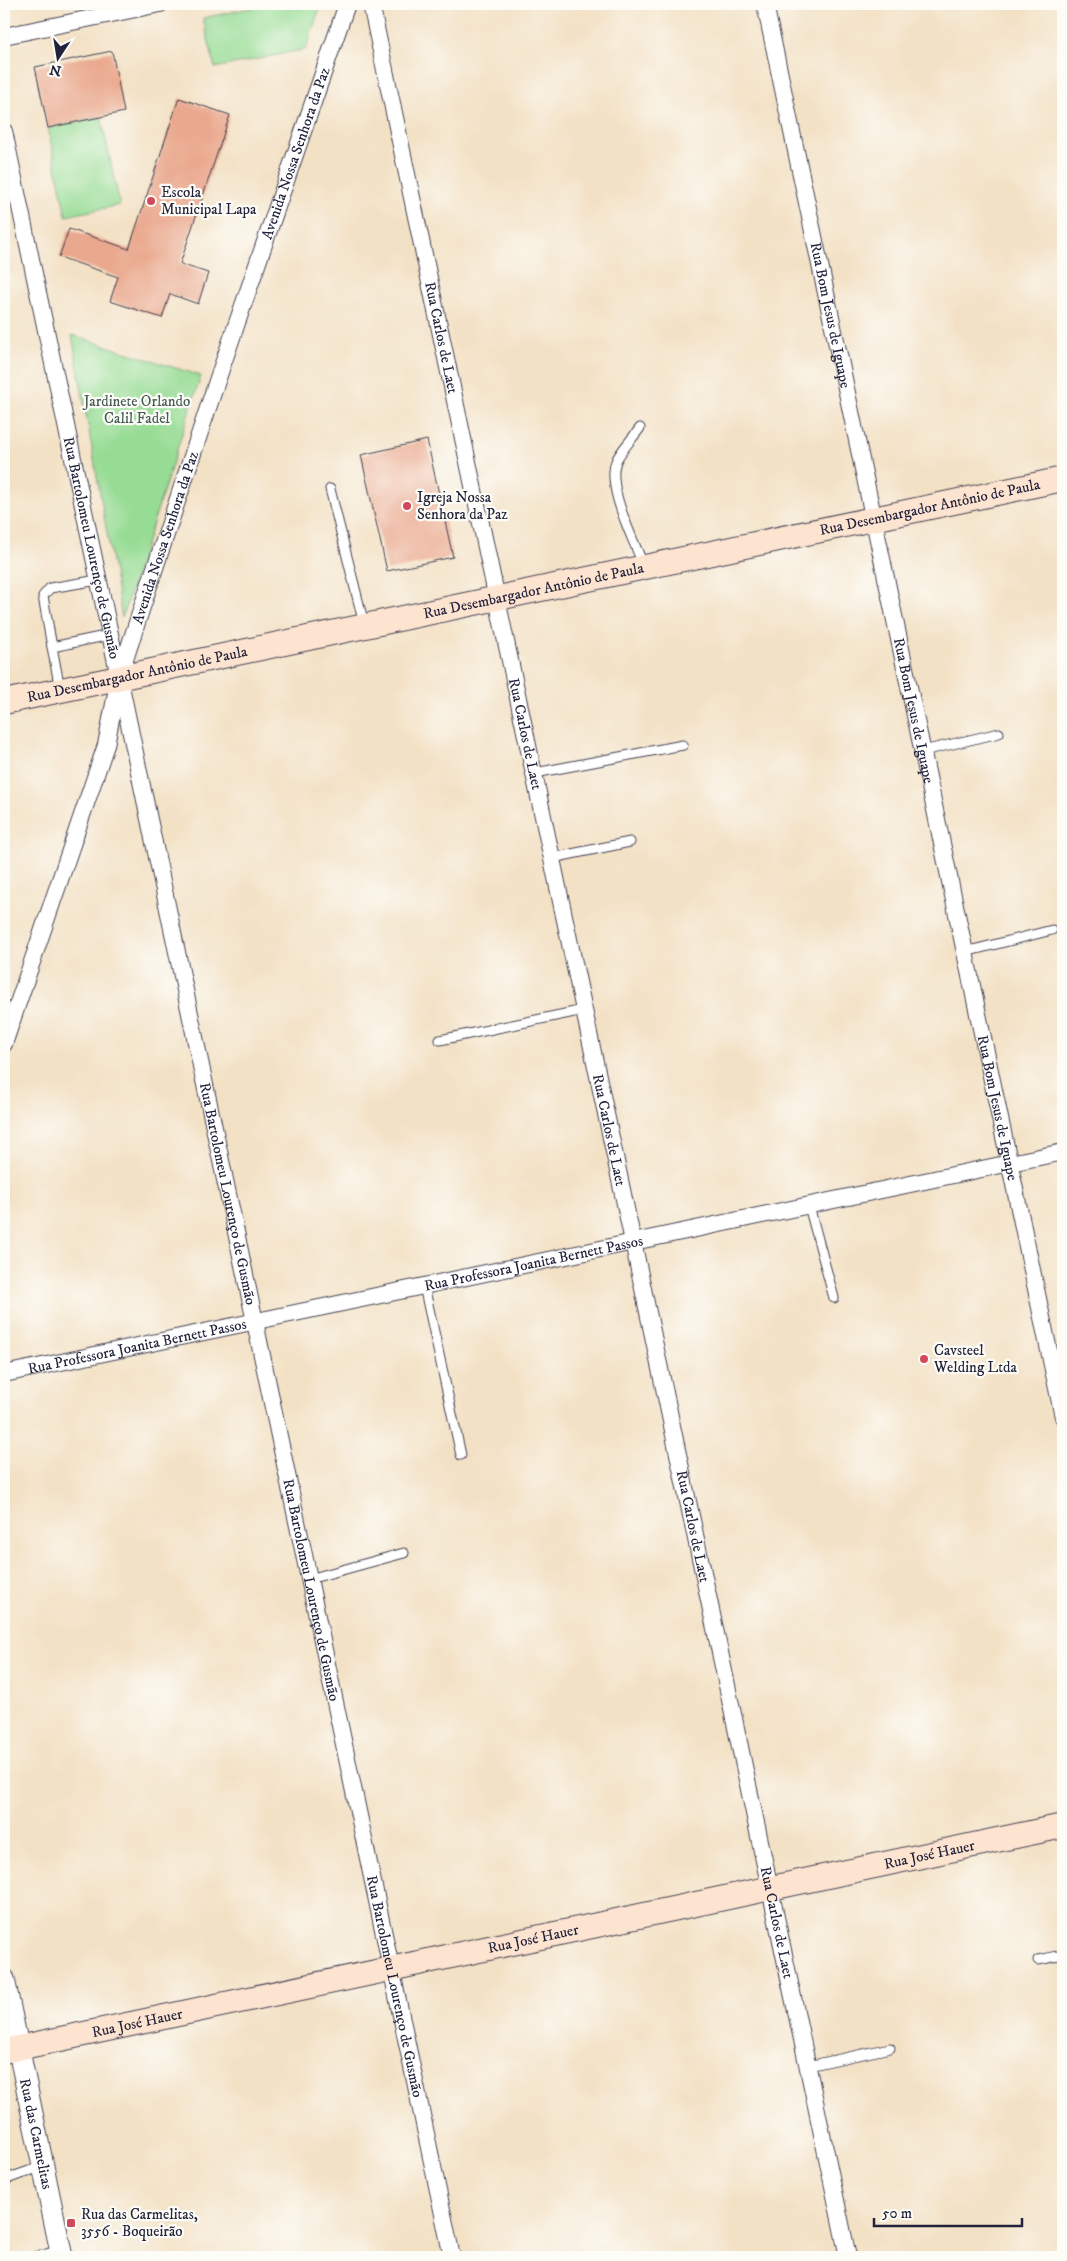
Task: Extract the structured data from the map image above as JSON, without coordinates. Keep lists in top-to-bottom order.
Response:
{
  "streets": {
    "main road": ["Rua Desembargador Antônio de Paula", "Rua José Hauer"],
    "street": [
      "Avenida Nossa Senhora da Paz",
      "Rua Bom Jesus de Iguape",
      "Rua Carlos de Laet",
      "Rua Bartolomeu Lourenço de Gusmão",
      "Rua Professora Joanita Bernett Passos",
      "Rua das Carmelitas"
    ]
  },
  "crossings": [
    ["Avenida Nossa Senhora da Paz", "Rua Desembargador Antônio de Paula"],
    ["Avenida Nossa Senhora da Paz", "Rua Bartolomeu Lourenço de Gusmão"],
    ["Rua Bom Jesus de Iguape", "Rua Desembargador Antônio de Paula"],
    ["Rua Bom Jesus de Iguape", "Rua Professora Joanita Bernett Passos"],
    ["Rua Carlos de Laet", "Rua Desembargador Antônio de Paula"],
    ["Rua Carlos de Laet", "Rua Professora Joanita Bernett Passos"],
    ["Rua Carlos de Laet", "Rua José Hauer"],
    ["Rua Desembargador Antônio de Paula", "Rua Bartolomeu Lourenço de Gusmão"],
    ["Rua Bartolomeu Lourenço de Gusmão", "Rua Professora Joanita Bernett Passos"],
    ["Rua Bartolomeu Lourenço de Gusmão", "Rua José Hauer"],
    ["Rua José Hauer", "Rua das Carmelitas"]
  ],
  "parks": ["Jardinete Orlando Calil Fadel"],
  "places": {
    "other": ["Escola Municipal Lapa", "Igreja Nossa Senhora da Paz", "Cavsteel Welding Ltda"],
    "transit": ["Rua das Carmelitas, 3556 - Boqueirão"]
  },
  "scale_bar": "50 m",
  "north": "bottom"
}
